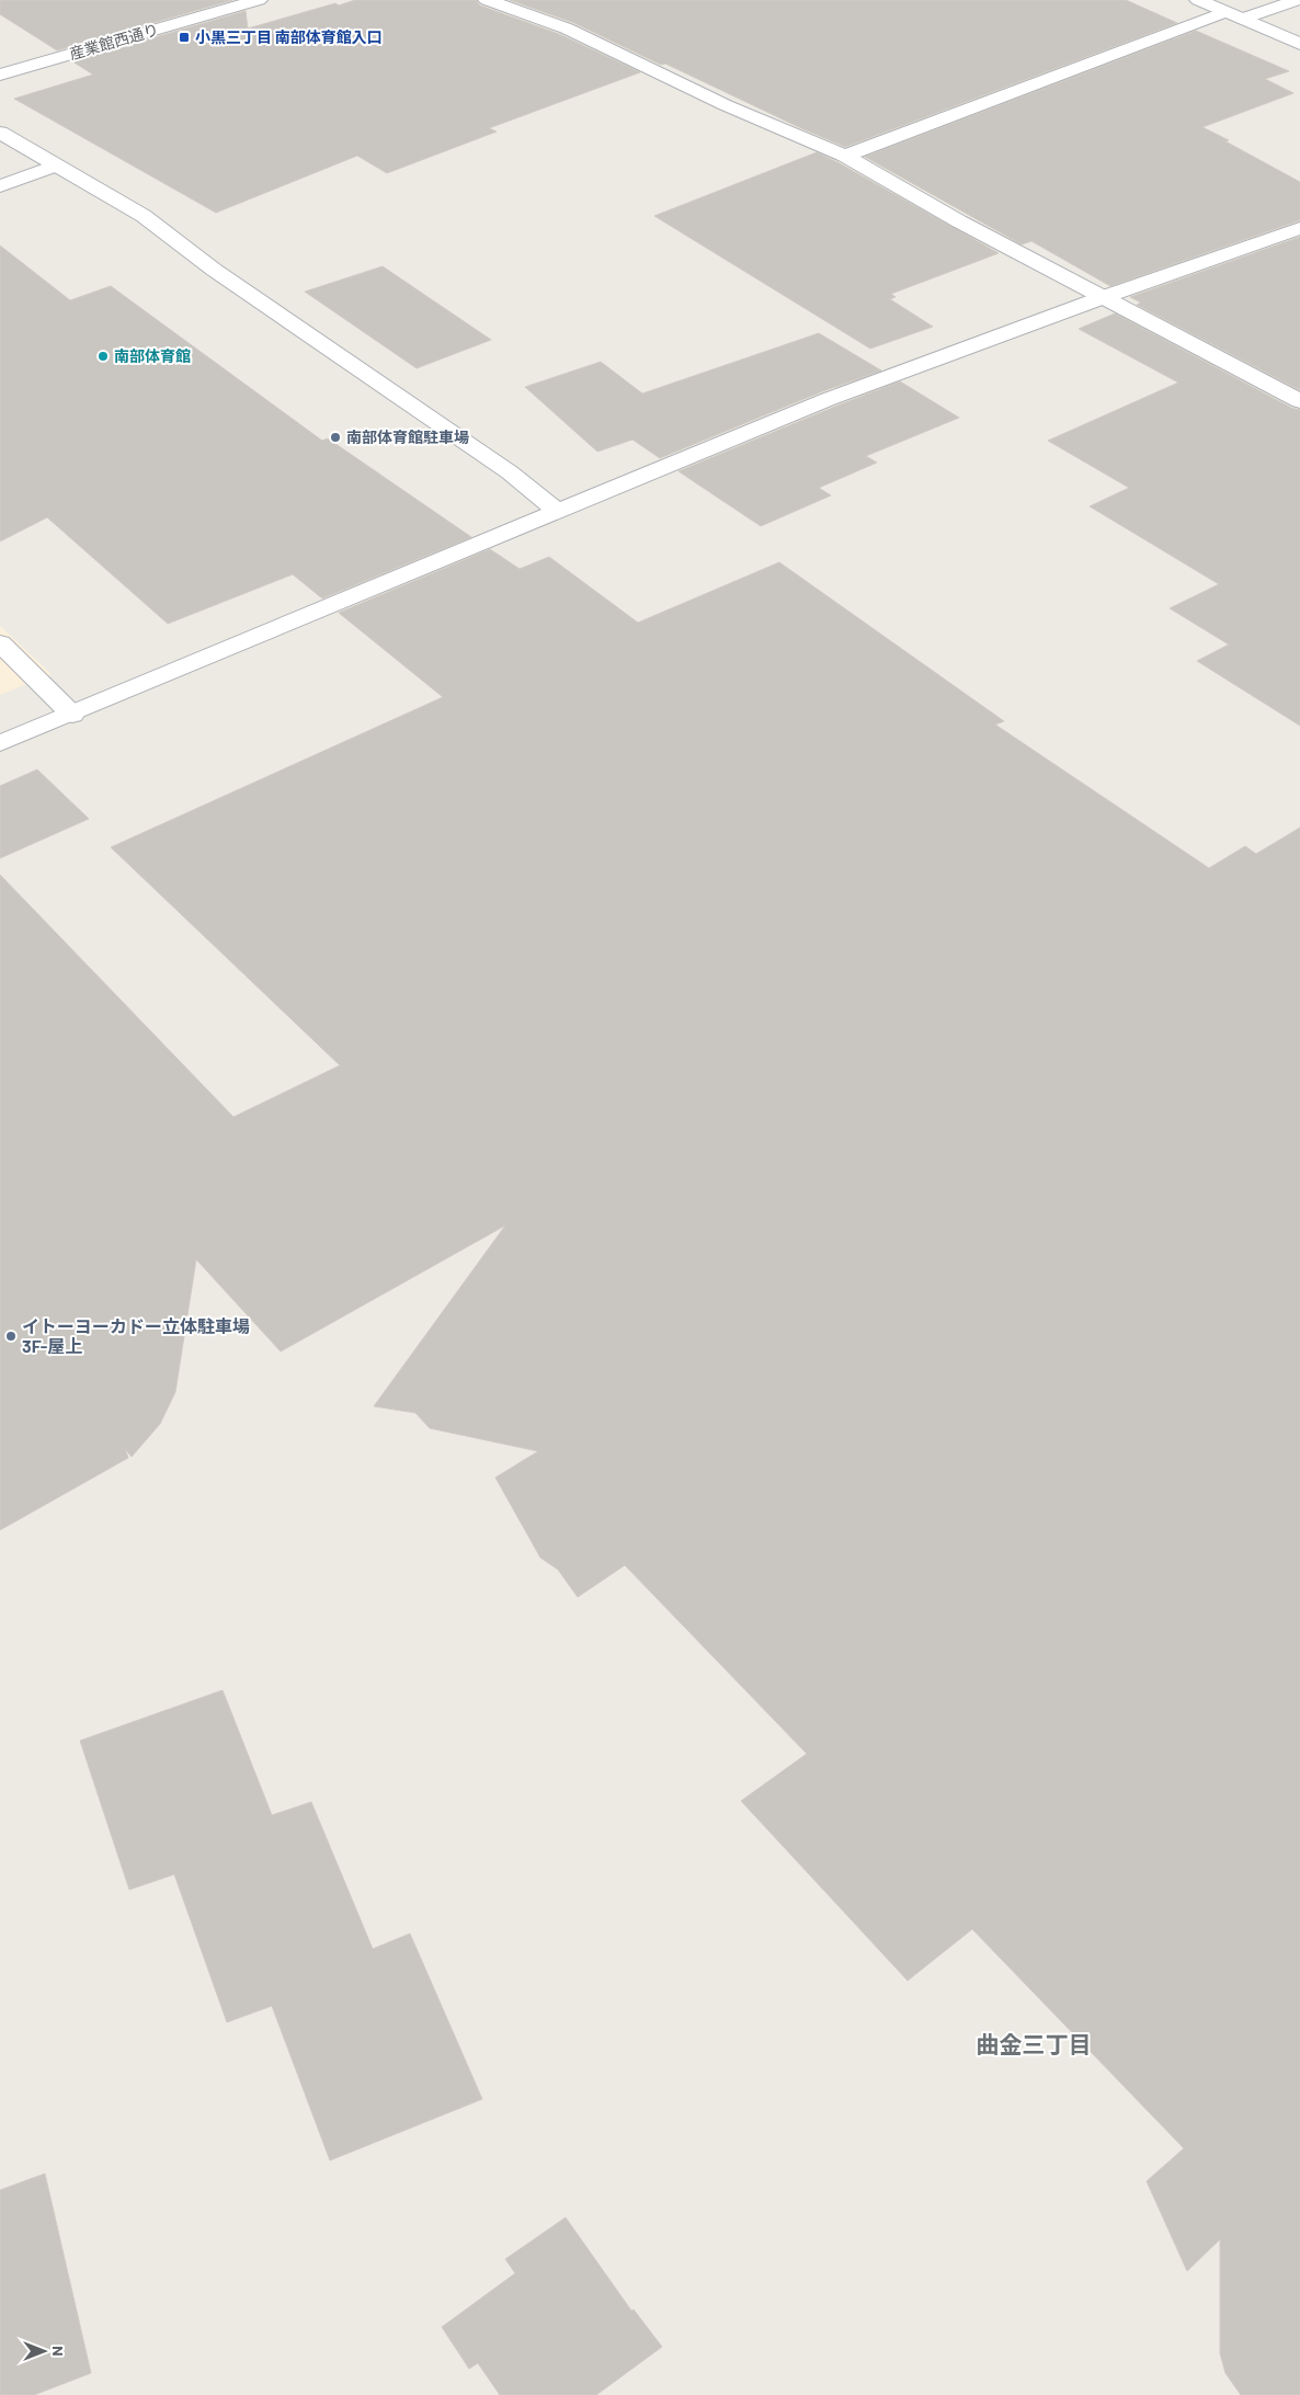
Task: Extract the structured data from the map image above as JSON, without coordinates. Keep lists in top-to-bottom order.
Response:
{
  "streets": {
    "street": ["産業館西通り"]
  },
  "districts": ["曲金三丁目"],
  "places": {
    "transit": ["小黒三丁目 南部体育館入口"],
    "other": ["南部体育館", "南部体育館駐車場", "イトーヨーカドー立体駐車場 3F-屋上"]
  },
  "north": "right"
}
